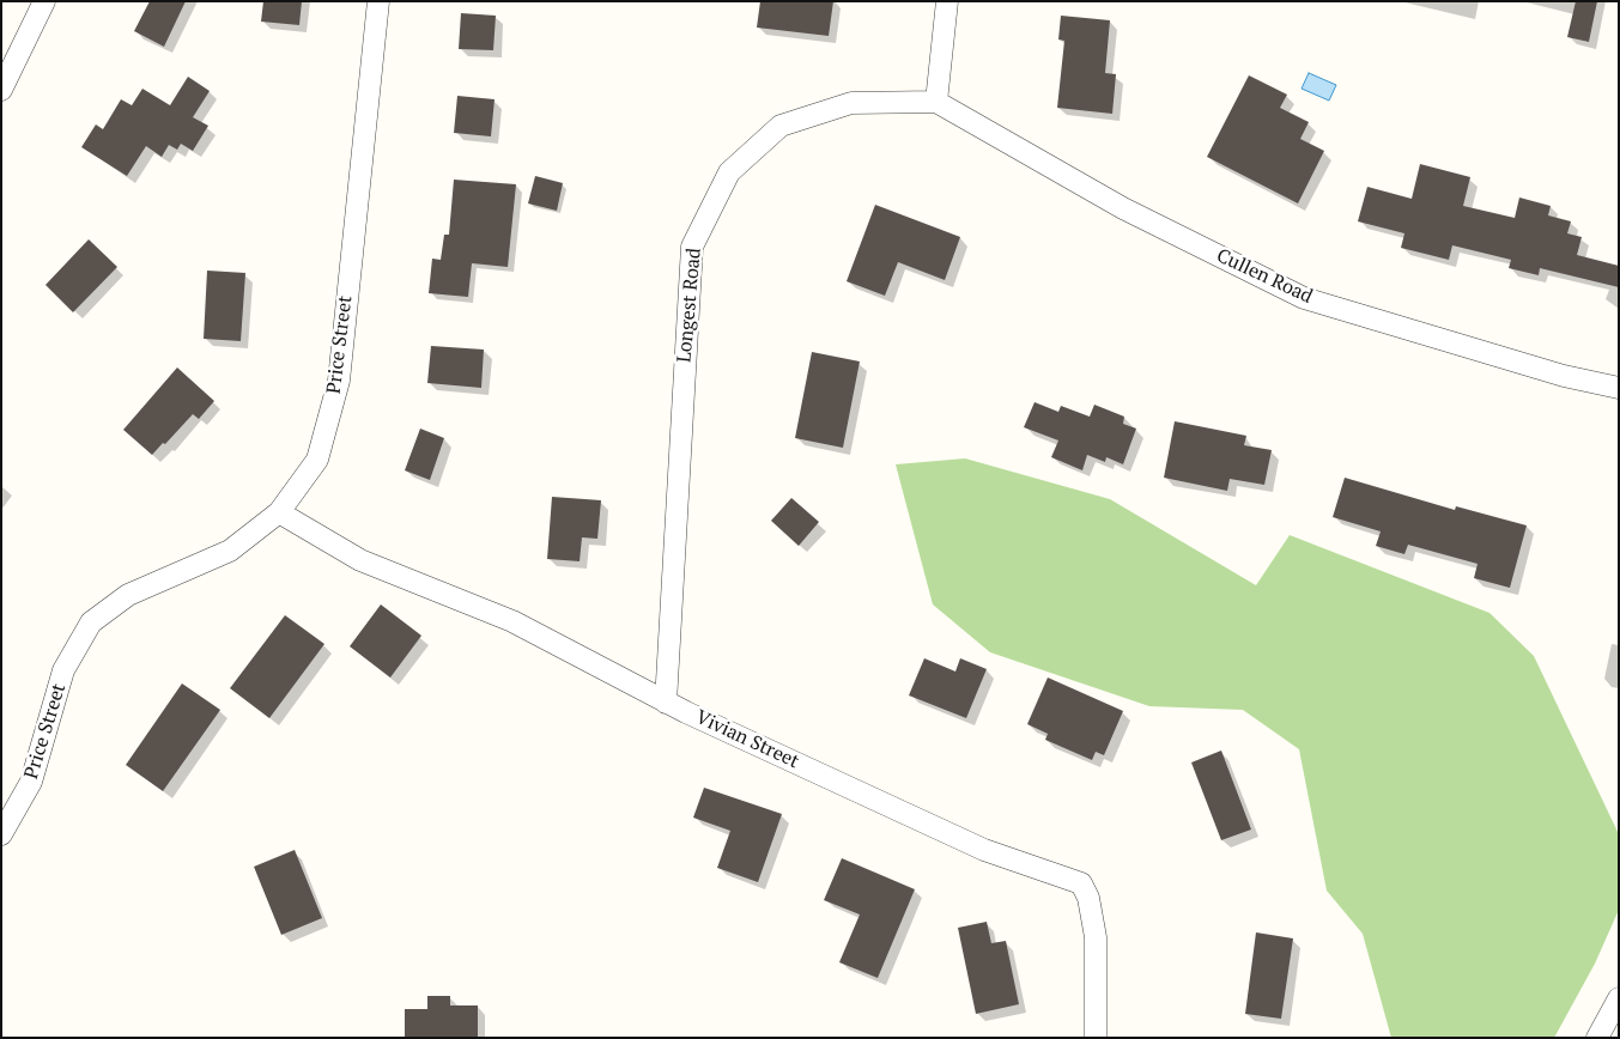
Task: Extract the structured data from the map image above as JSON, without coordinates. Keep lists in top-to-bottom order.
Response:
{
  "streets": {
    "street": [
      "Cullen Road",
      "Longest Road",
      "Price Street",
      "Vivian Street"
    ]
  },
  "crossings": [
    ["Cullen Road", "Longest Road"],
    ["Longest Road", "Vivian Street"],
    ["Price Street", "Vivian Street"]
  ]
}
